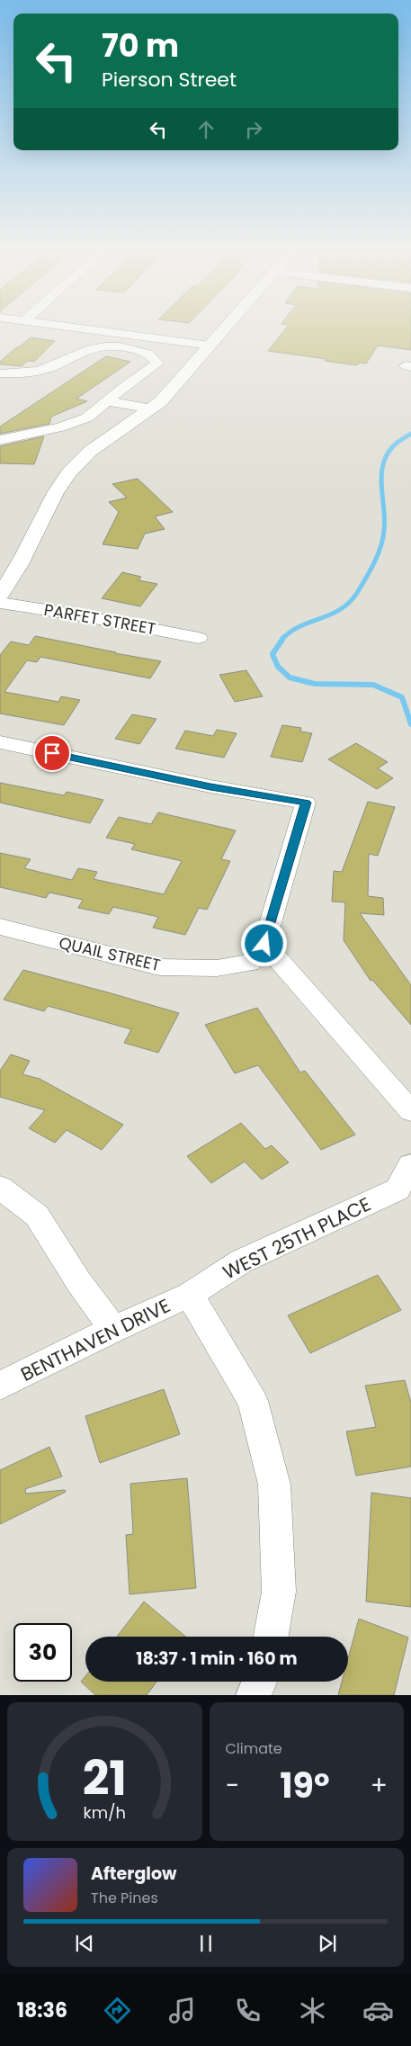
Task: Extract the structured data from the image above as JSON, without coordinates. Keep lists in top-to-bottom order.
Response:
{
  "streets": {
    "street": [
      "PARFET STREET",
      "QUAIL STREET",
      "WEST 25TH PLACE",
      "BENTHAVEN DRIVE"
    ]
  },
  "crossings": [
    ["WEST 25TH PLACE", "BENTHAVEN DRIVE"]
  ],
  "page": {
    "turn": ["70 m", "Pierson Street"],
    "limit": "30",
    "trip": "18:37 · 1 min · 160 m",
    "tile": "Climate",
    "heat": ["−", "19°", "+"],
    "song": ["Afterglow", "The Pines"],
    "tabs": "18:36",
    "gauge": ["21", "km/h"]
  }
}
